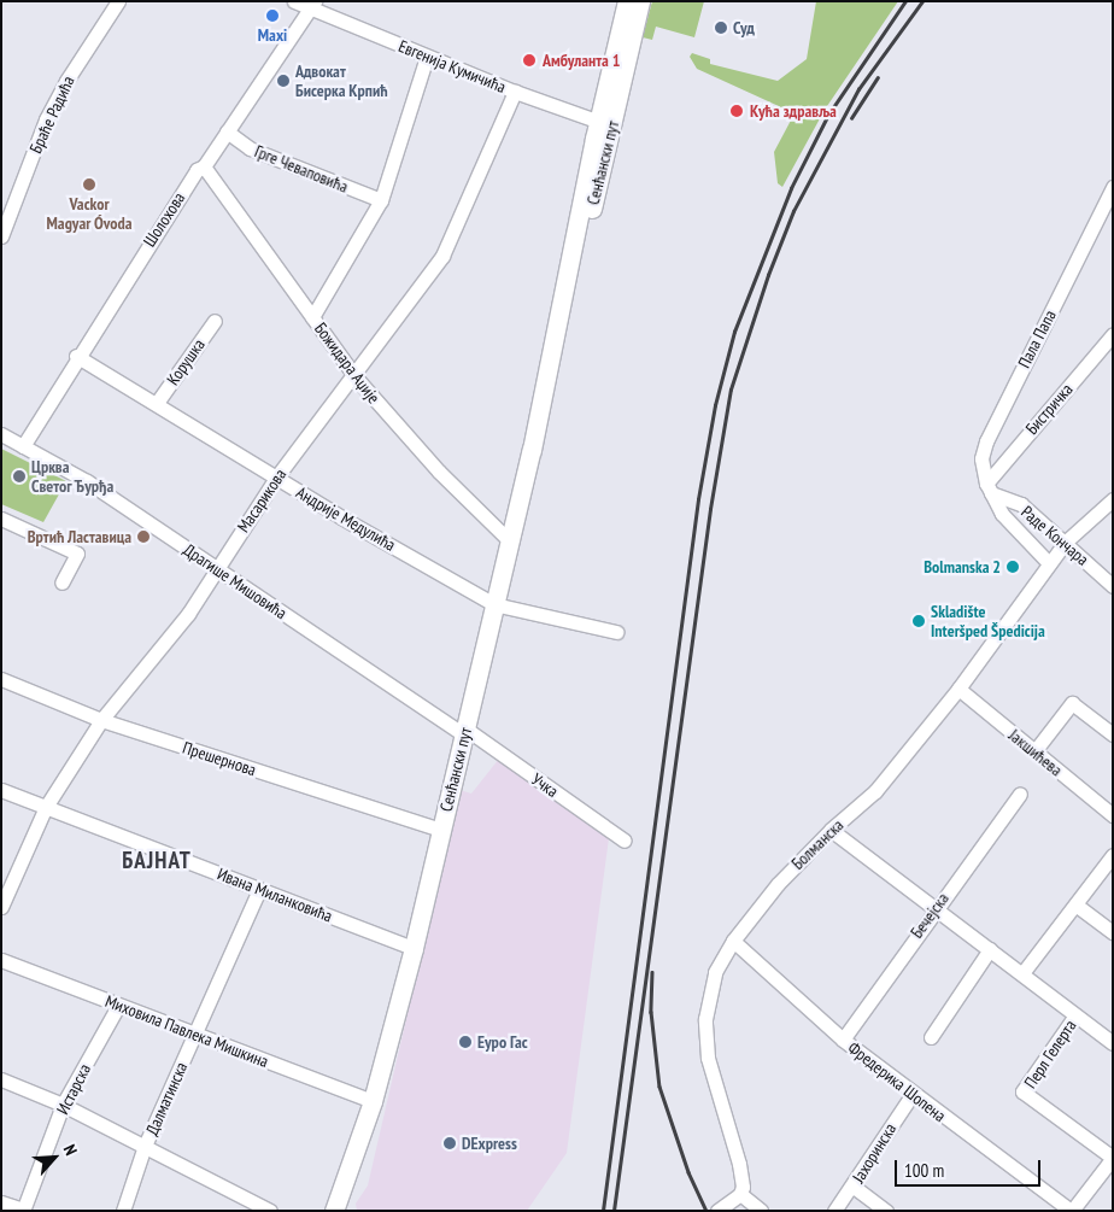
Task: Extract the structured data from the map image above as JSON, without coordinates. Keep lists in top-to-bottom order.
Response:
{
  "streets": {
    "main road": ["Сенћански пут"],
    "street": [
      "Евгенија Кумичића",
      "Браће Радића",
      "Грге Чеваповића",
      "Шолохова",
      "Пала Папа",
      "Корушка",
      "Божидара Аџије",
      "Бистричка",
      "Масарикова",
      "Андрије Медулића",
      "Раде Кончара",
      "Драгише Мишовића",
      "Јакшићева",
      "Прешернова",
      "Учка",
      "Болманска",
      "Ивана Миланковића",
      "Бечејска",
      "Миховила Павлека Мишкина",
      "Перл Гелерта",
      "Фредерика Шопена",
      "Истарска",
      "Далматинска",
      "Јахоринска"
    ]
  },
  "crossings": [
    ["Евгенија Кумичића", "Сенћански пут"],
    ["Евгенија Кумичића", "Шолохова"],
    ["Евгенија Кумичића", "Масарикова"],
    ["Сенћански пут", "Божидара Аџије"],
    ["Сенћански пут", "Андрије Медулића"],
    ["Сенћански пут", "Драгише Мишовића"],
    ["Сенћански пут", "Прешернова"],
    ["Сенћански пут", "Учка"],
    ["Сенћански пут", "Ивана Миланковића"],
    ["Сенћански пут", "Миховила Павлека Мишкина"],
    ["Грге Чеваповића", "Шолохова"],
    ["Шолохова", "Божидара Аџије"],
    ["Шолохова", "Андрије Медулића"],
    ["Шолохова", "Драгише Мишовића"],
    ["Пала Папа", "Бистричка"],
    ["Пала Папа", "Раде Кончара"],
    ["Корушка", "Андрије Медулића"],
    ["Божидара Аџије", "Масарикова"],
    ["Бистричка", "Раде Кончара"],
    ["Масарикова", "Андрије Медулића"],
    ["Масарикова", "Драгише Мишовића"],
    ["Масарикова", "Прешернова"],
    ["Масарикова", "Ивана Миланковића"],
    ["Раде Кончара", "Болманска"],
    ["Драгише Мишовића", "Учка"],
    ["Јакшићева", "Болманска"],
    ["Болманска", "Фредерика Шопена"],
    ["Ивана Миланковића", "Далматинска"],
    ["Бечејска", "Фредерика Шопена"],
    ["Миховила Павлека Мишкина", "Истарска"],
    ["Миховила Павлека Мишкина", "Далматинска"],
    ["Фредерика Шопена", "Јахоринска"]
  ],
  "districts": ["БАЈНАТ"],
  "places": [
    "Maxi",
    "Суд",
    "Амбуланта 1",
    "Адвокат Бисерка Крпић",
    "Кућа здравља",
    "Vackor Magyar Óvoda",
    "Црква Светог Ђурђа",
    "Вртић Ластавица",
    "Bolmanska 2",
    "Skladište Interšped Špedicija",
    "Еуро Гас",
    "DExpress"
  ],
  "scale_bar": "100 m",
  "north": "top right"
}
